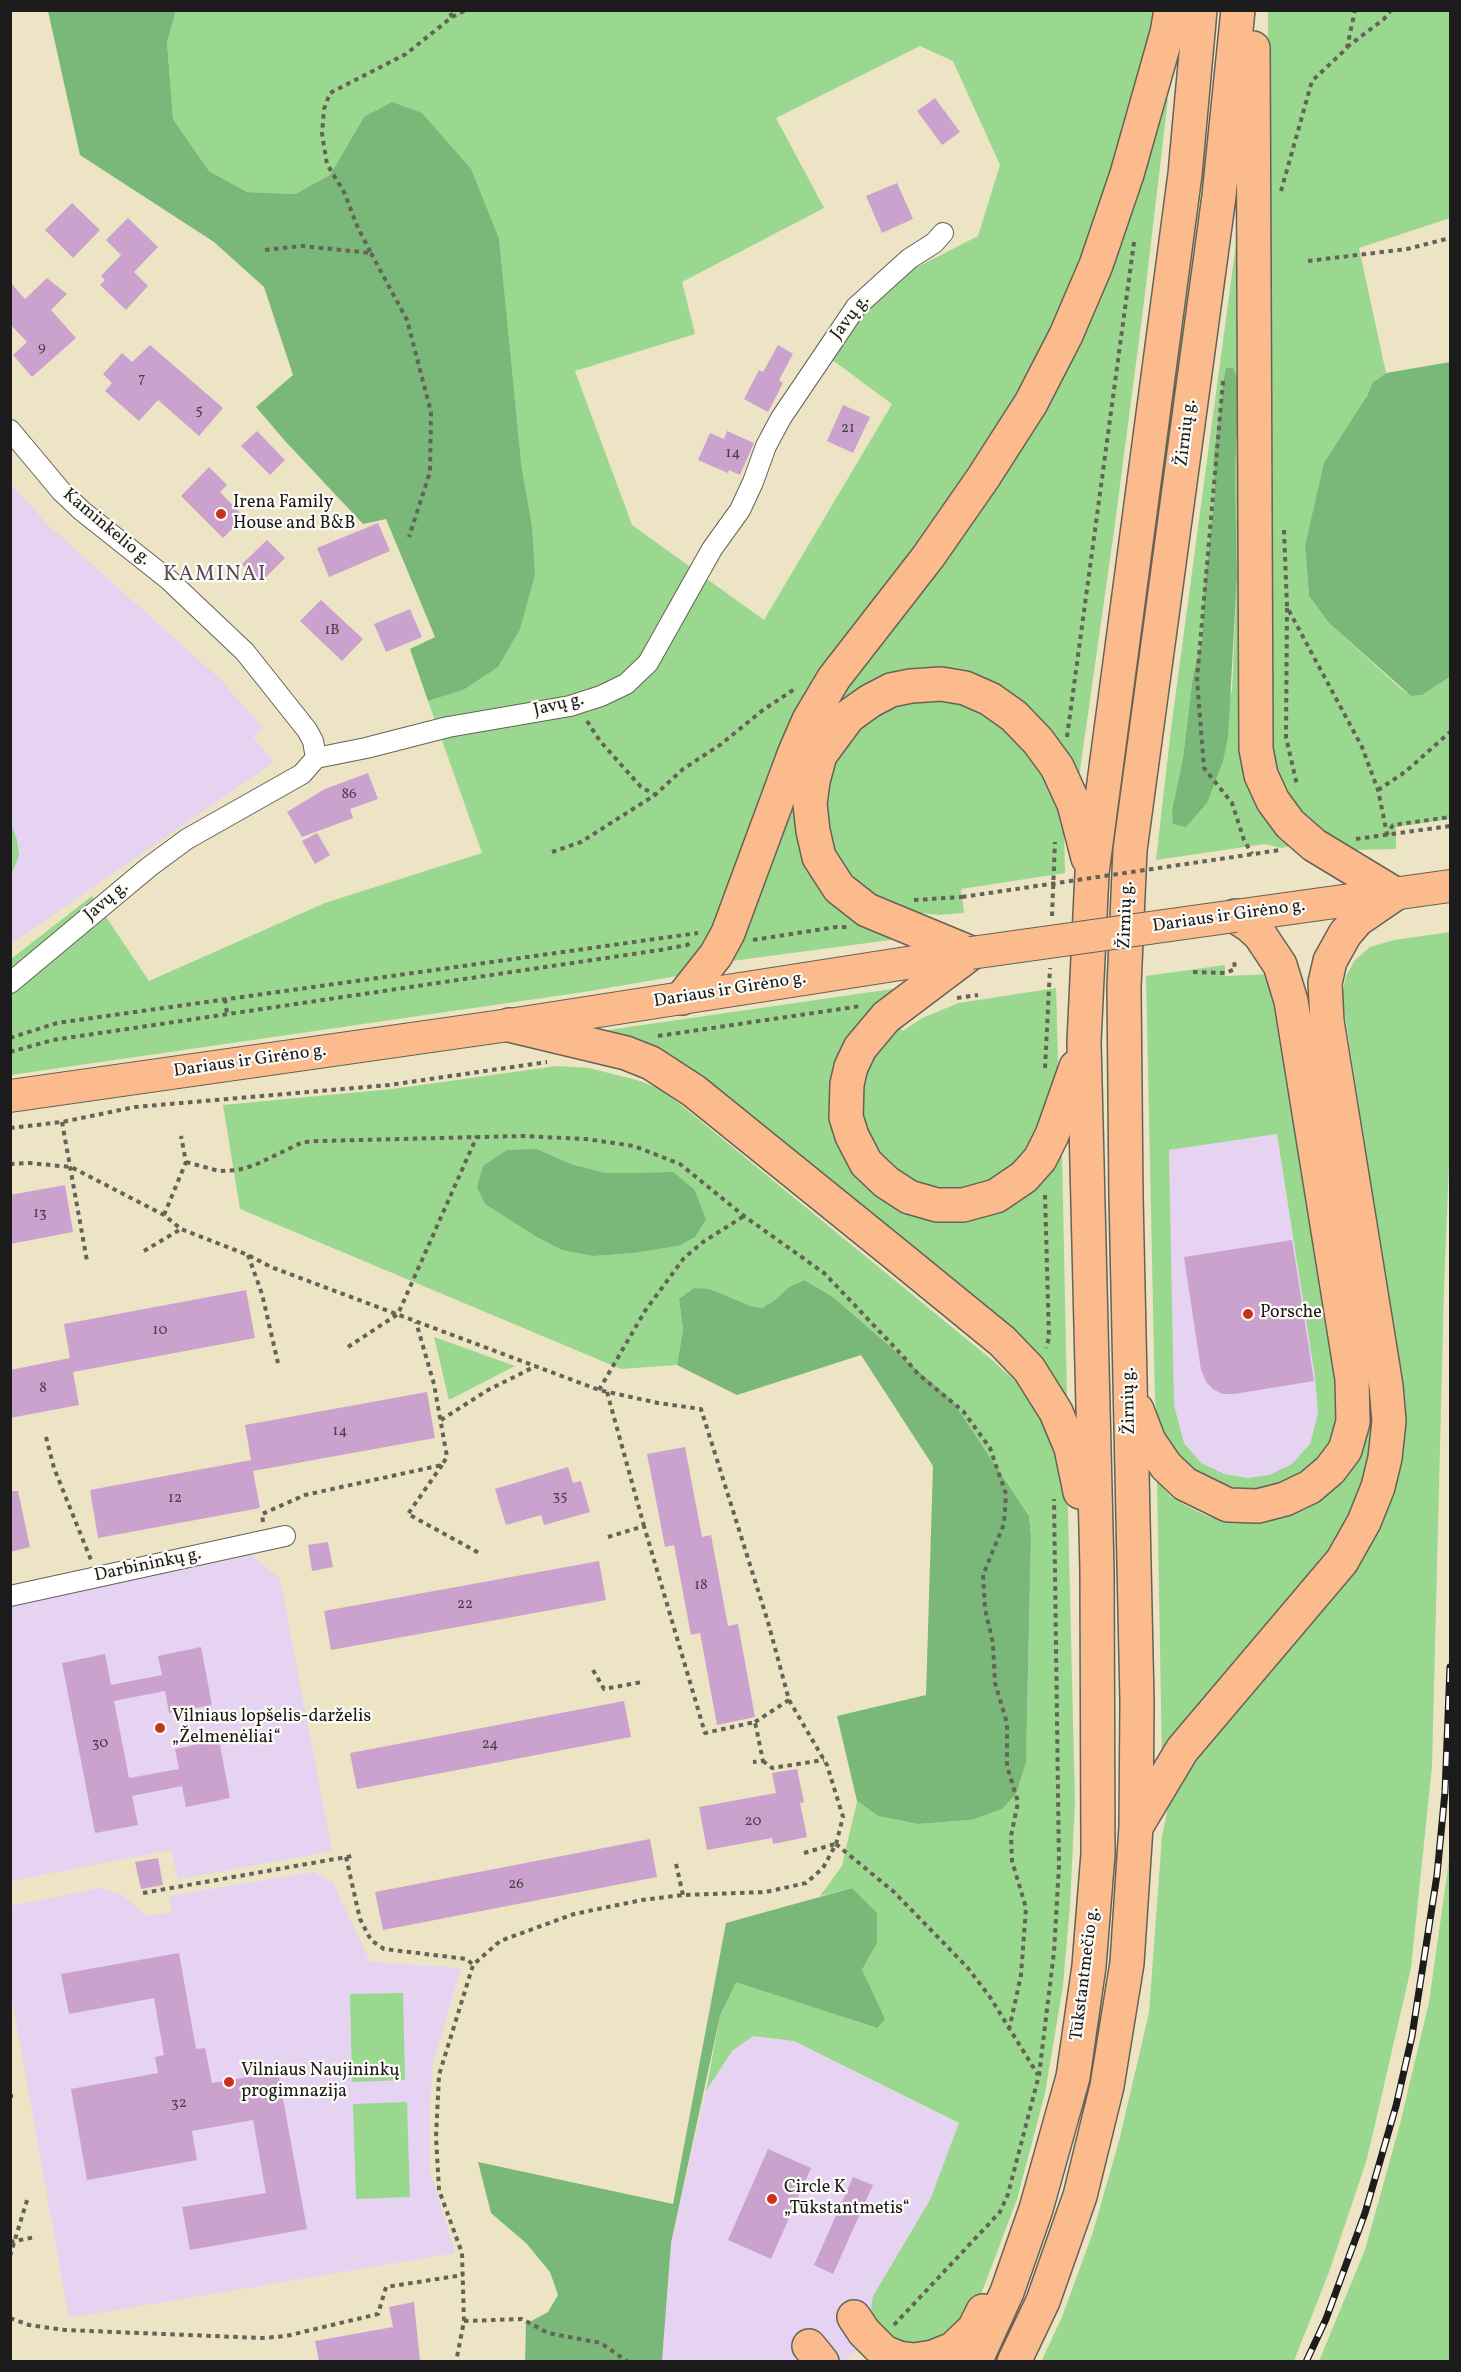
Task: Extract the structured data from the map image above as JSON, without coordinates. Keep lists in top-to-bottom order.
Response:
{
  "streets": {
    "highway": ["Žirnių g.", "Tūkstantmečio g."],
    "main road": ["Dariaus ir Girėno g."],
    "street": ["Javų g.", "Kaminkelio g.", "Darbininkų g."]
  },
  "crossings": [
    ["Javų g.", "Kaminkelio g."],
    ["Žirnių g.", "Tūkstantmečio g."]
  ],
  "districts": ["KAMINAI"],
  "places": [
    "Irena Family House and B&B",
    "Porsche",
    "Vilniaus lopšelis-darželis „Želmenėliai“",
    "Vilniaus Naujininkų progimnazija",
    "Circle K „Tūkstantmetis“"
  ],
  "house_numbers": [
    "9",
    "7",
    "5",
    "21",
    "14",
    "1B",
    "86",
    "13",
    "10",
    "8",
    "14",
    "35",
    "12",
    "18",
    "22",
    "30",
    "24",
    "20",
    "26",
    "32"
  ]
}
